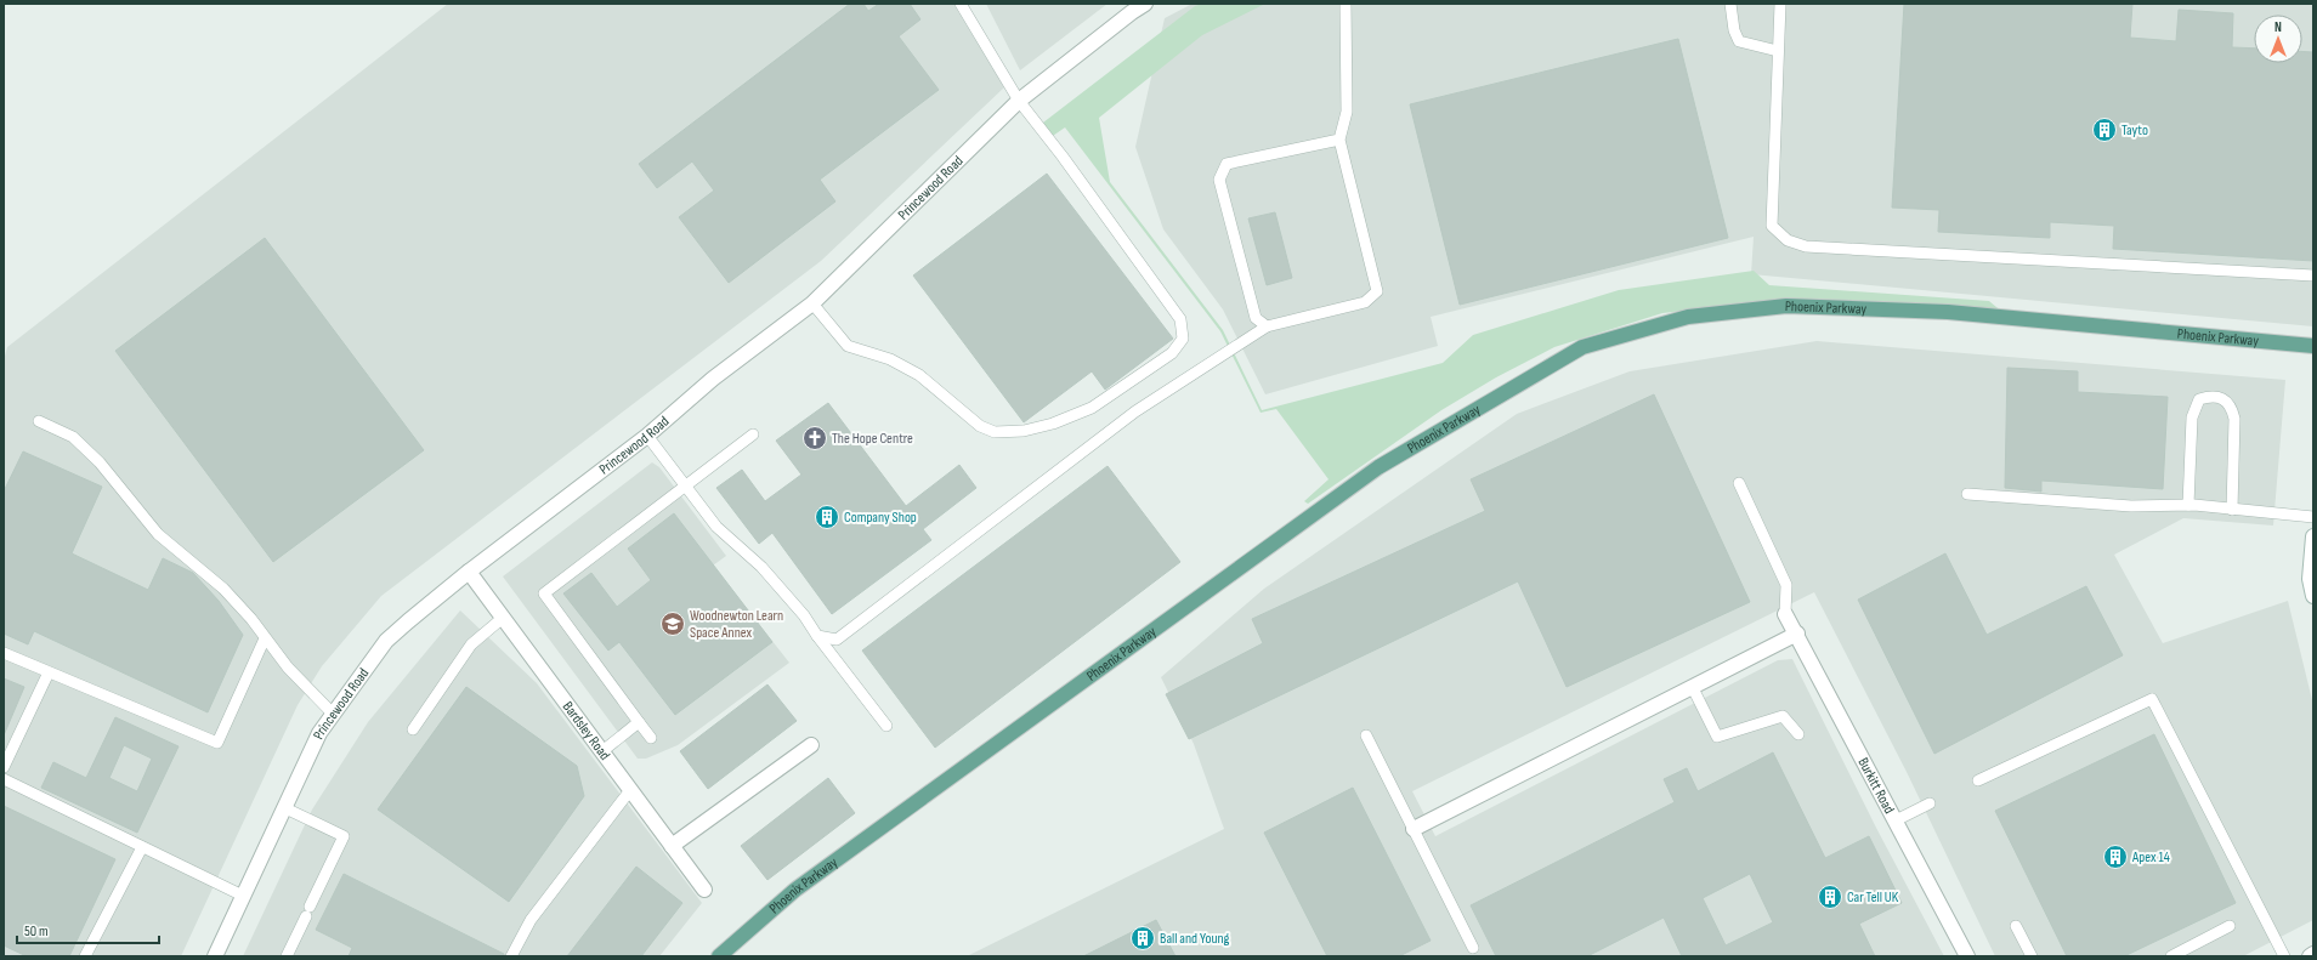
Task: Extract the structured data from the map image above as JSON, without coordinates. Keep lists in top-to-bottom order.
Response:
{
  "streets": {
    "main road": ["Phoenix Parkway"],
    "street": ["Princewood Road", "Bardsley Road", "Burkitt Road"]
  },
  "crossings": [
    ["Princewood Road", "Bardsley Road"]
  ],
  "places": {
    "building": [
      "Tayto",
      "Company Shop",
      "Apex 14",
      "Car Tell UK",
      "Ball and Young"
    ],
    "church": ["The Hope Centre"],
    "school or university": ["Woodnewton Learn Space Annex"]
  },
  "scale_bar": "50 m",
  "north": "top"
}
